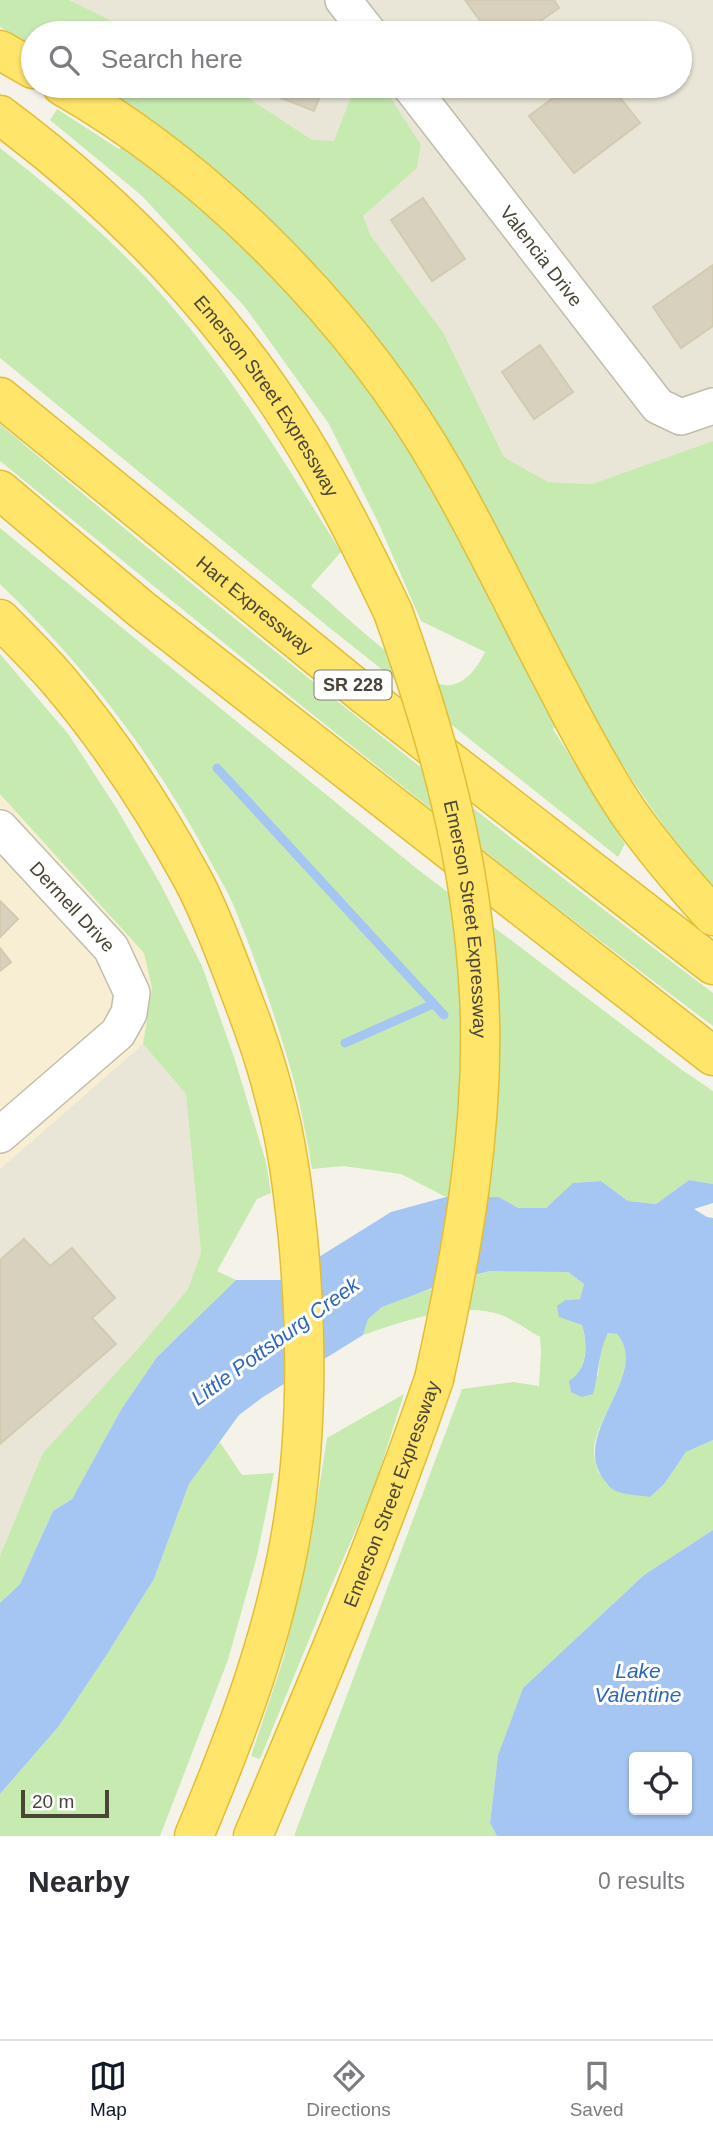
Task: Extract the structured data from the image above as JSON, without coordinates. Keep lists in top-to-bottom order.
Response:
{
  "streets": {
    "highway": ["Emerson Street Expressway", "Hart Expressway", "SR 228"],
    "street": ["Valencia Drive", "Dermell Drive"]
  },
  "water": ["Little Pottsburg Creek", "Lake Valentine"],
  "scale_bar": "20 m",
  "page": {
    "search": "Search here",
    "scale": "20 m",
    "heading": ["Nearby", "0 results"],
    "nav": ["Map", "Directions", "Saved"]
  }
}
